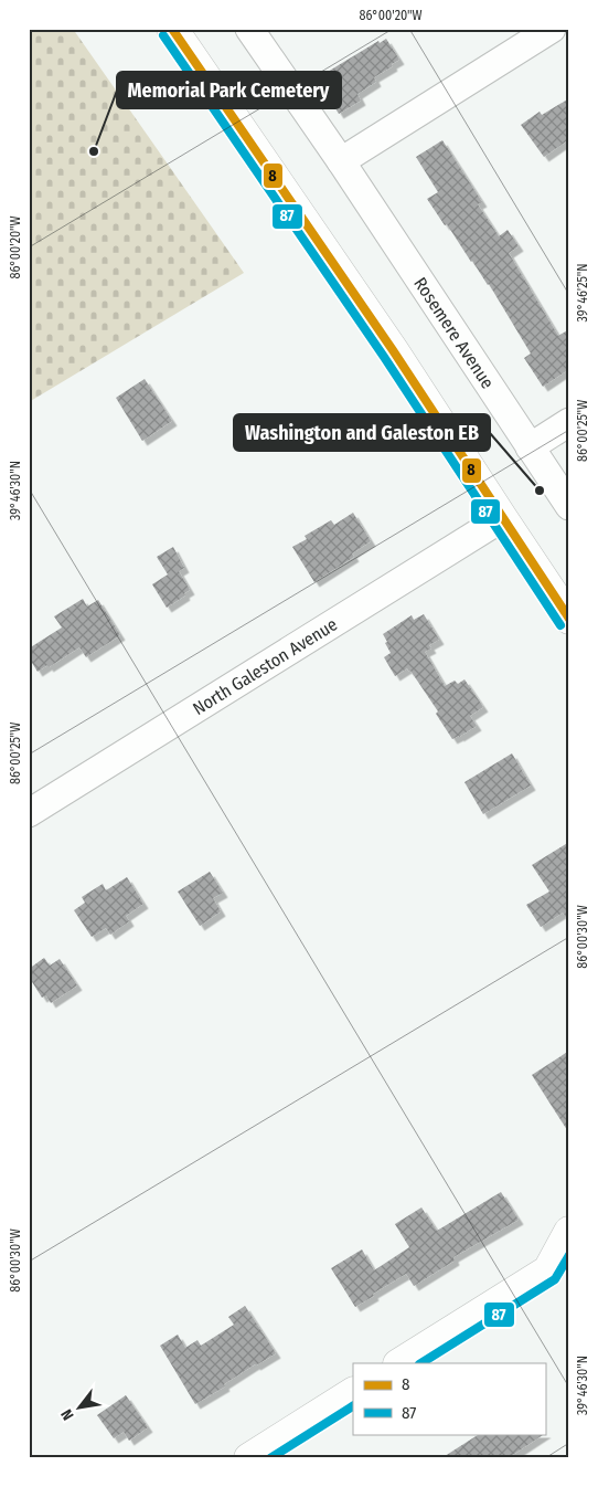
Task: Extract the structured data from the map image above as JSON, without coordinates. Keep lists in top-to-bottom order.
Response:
{
  "streets": {
    "street": ["Rosemere Avenue", "North Galeston Avenue"]
  },
  "places": ["Memorial Park Cemetery", "Washington and Galeston EB"],
  "lines": ["transit line 8", "transit line 87"],
  "legend": ["8", "87"],
  "north": "bottom left",
  "coordinates": [
    "86°00'20\"W",
    "39°46'25\"N",
    "86°00'25\"W",
    "39°46'30\"N",
    "86°00'30\"W"
  ]
}
